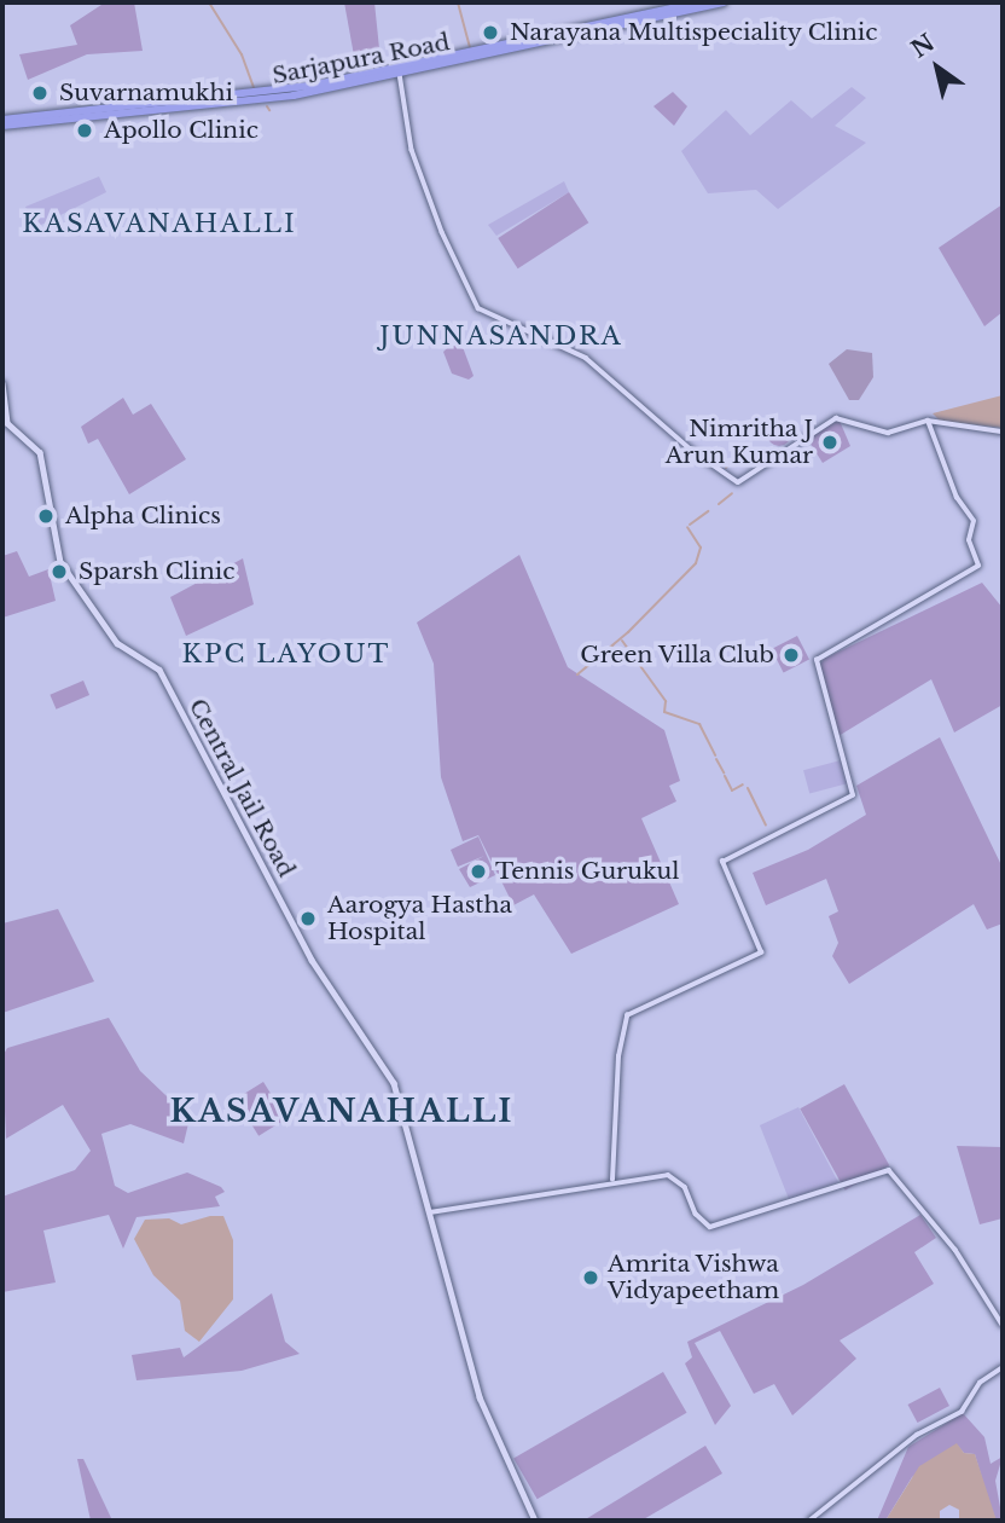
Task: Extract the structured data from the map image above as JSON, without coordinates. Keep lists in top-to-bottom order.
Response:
{
  "streets": {
    "main road": ["Sarjapura Road", "Central Jail Road"]
  },
  "districts": [
    "KASAVANAHALLI",
    "JUNNASANDRA",
    "KPC LAYOUT",
    "KASAVANAHALLI"
  ],
  "places": [
    "Narayana Multispeciality Clinic",
    "Suvarnamukhi",
    "Apollo Clinic",
    "Nimritha J Arun Kumar",
    "Alpha Clinics",
    "Sparsh Clinic",
    "Green Villa Club",
    "Tennis Gurukul",
    "Aarogya Hastha Hospital",
    "Amrita Vishwa Vidyapeetham"
  ],
  "north": "top left"
}
